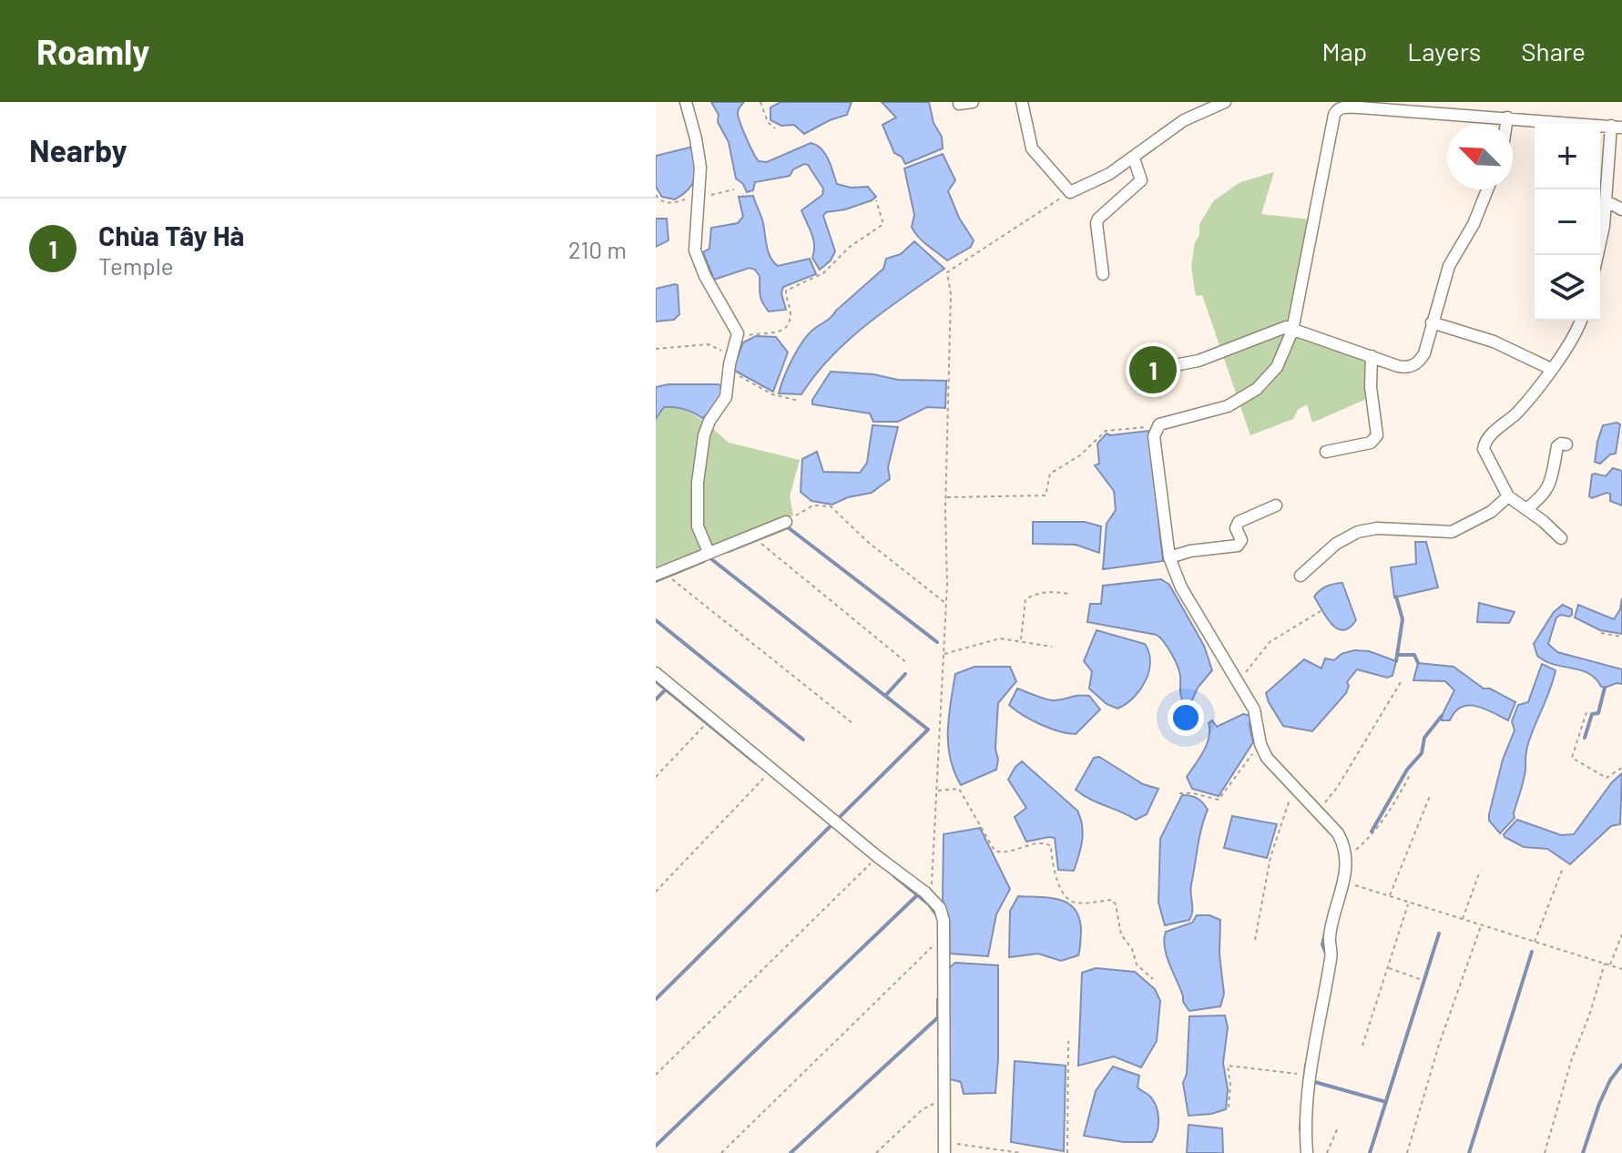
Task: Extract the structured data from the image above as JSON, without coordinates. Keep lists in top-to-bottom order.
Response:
{
  "north": "top left",
  "page": {
    "header": "Roamly",
    "nav": ["Map", "Layers", "Share"],
    "heading": "Nearby",
    "map_buttons": ["+", "−"],
    "list": [
      {
        "mark": "1",
        "name": "Chùa Tây Hà",
        "note": "Temple",
        "value": "210 m"
      }
    ],
    "pins": "1"
  }
}
